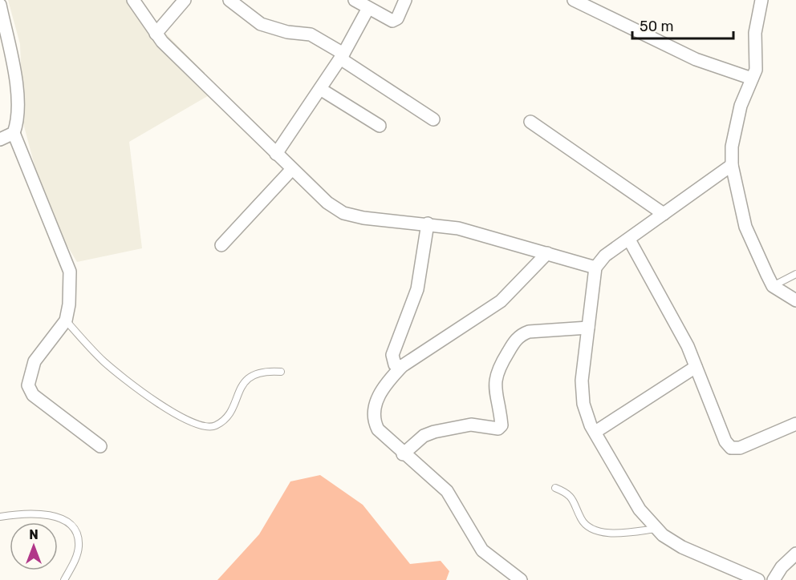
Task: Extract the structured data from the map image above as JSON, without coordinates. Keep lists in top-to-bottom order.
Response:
{
  "scale_bar": "50 m",
  "north": "top"
}
